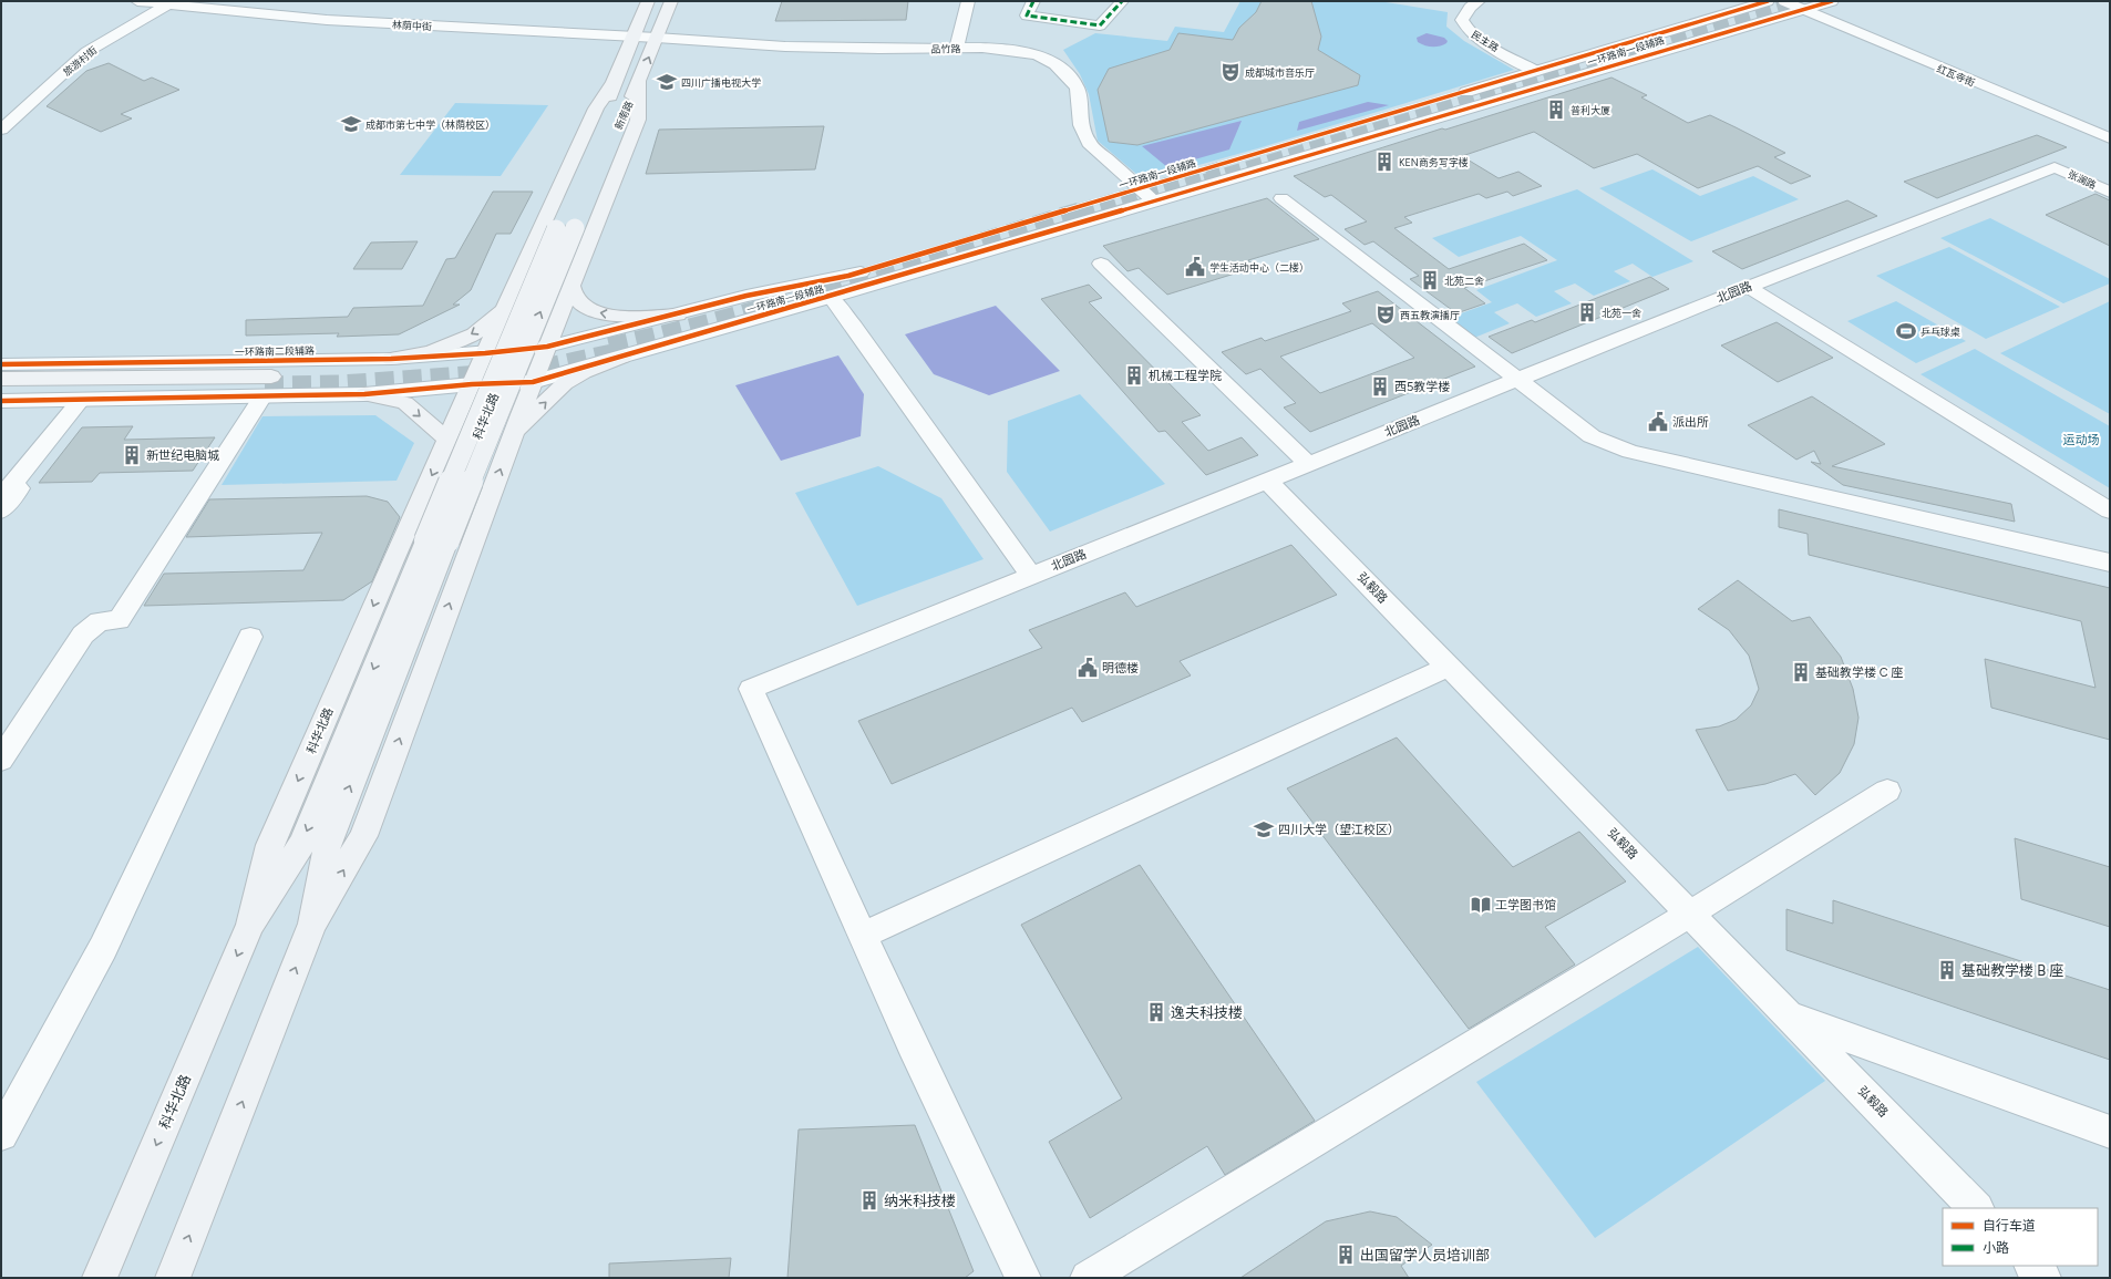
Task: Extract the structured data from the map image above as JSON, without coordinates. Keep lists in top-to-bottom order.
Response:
{
  "streets": {
    "main road": ["新南路", "科华北路"],
    "street": [
      "林荫中街",
      "民主路",
      "品竹路",
      "一环路南一段辅路",
      "旅游村街",
      "红瓦寺街",
      "张澜路",
      "北园路",
      "一环路南二段辅路",
      "弘毅路"
    ]
  },
  "crossings": [
    ["林荫中街", "品竹路"],
    ["林荫中街", "旅游村街"],
    ["林荫中街", "新南路"],
    ["民主路", "一环路南一段辅路"],
    ["品竹路", "一环路南一段辅路"],
    ["品竹路", "新南路"],
    ["一环路南一段辅路", "红瓦寺街"],
    ["一环路南一段辅路", "一环路南二段辅路"],
    ["一环路南一段辅路", "科华北路"],
    ["新南路", "科华北路"],
    ["张澜路", "北园路"],
    ["北园路", "弘毅路"],
    ["一环路南二段辅路", "科华北路"]
  ],
  "parks": ["运动场"],
  "places": {
    "theatre": ["成都城市音乐厅", "西五教演播厅"],
    "school or university": ["四川广播电视大学", "成都市第七中学（林荫校区）", "四川大学（望江校区）"],
    "building": [
      "普利大厦",
      "KEN商务写字楼",
      "北苑二舍",
      "北苑一舍",
      "机械工程学院",
      "西5教学楼",
      "新世纪电脑城",
      "基础教学楼 C 座",
      "基础教学楼 B 座",
      "逸夫科技楼",
      "纳米科技楼",
      "出国留学人员培训部"
    ],
    "public building": ["学生活动中心（二楼）", "派出所", "明德楼"],
    "sports": ["乒乓球桌"],
    "library": ["工学图书馆"]
  },
  "legend": ["自行车道", "小路"]
}
